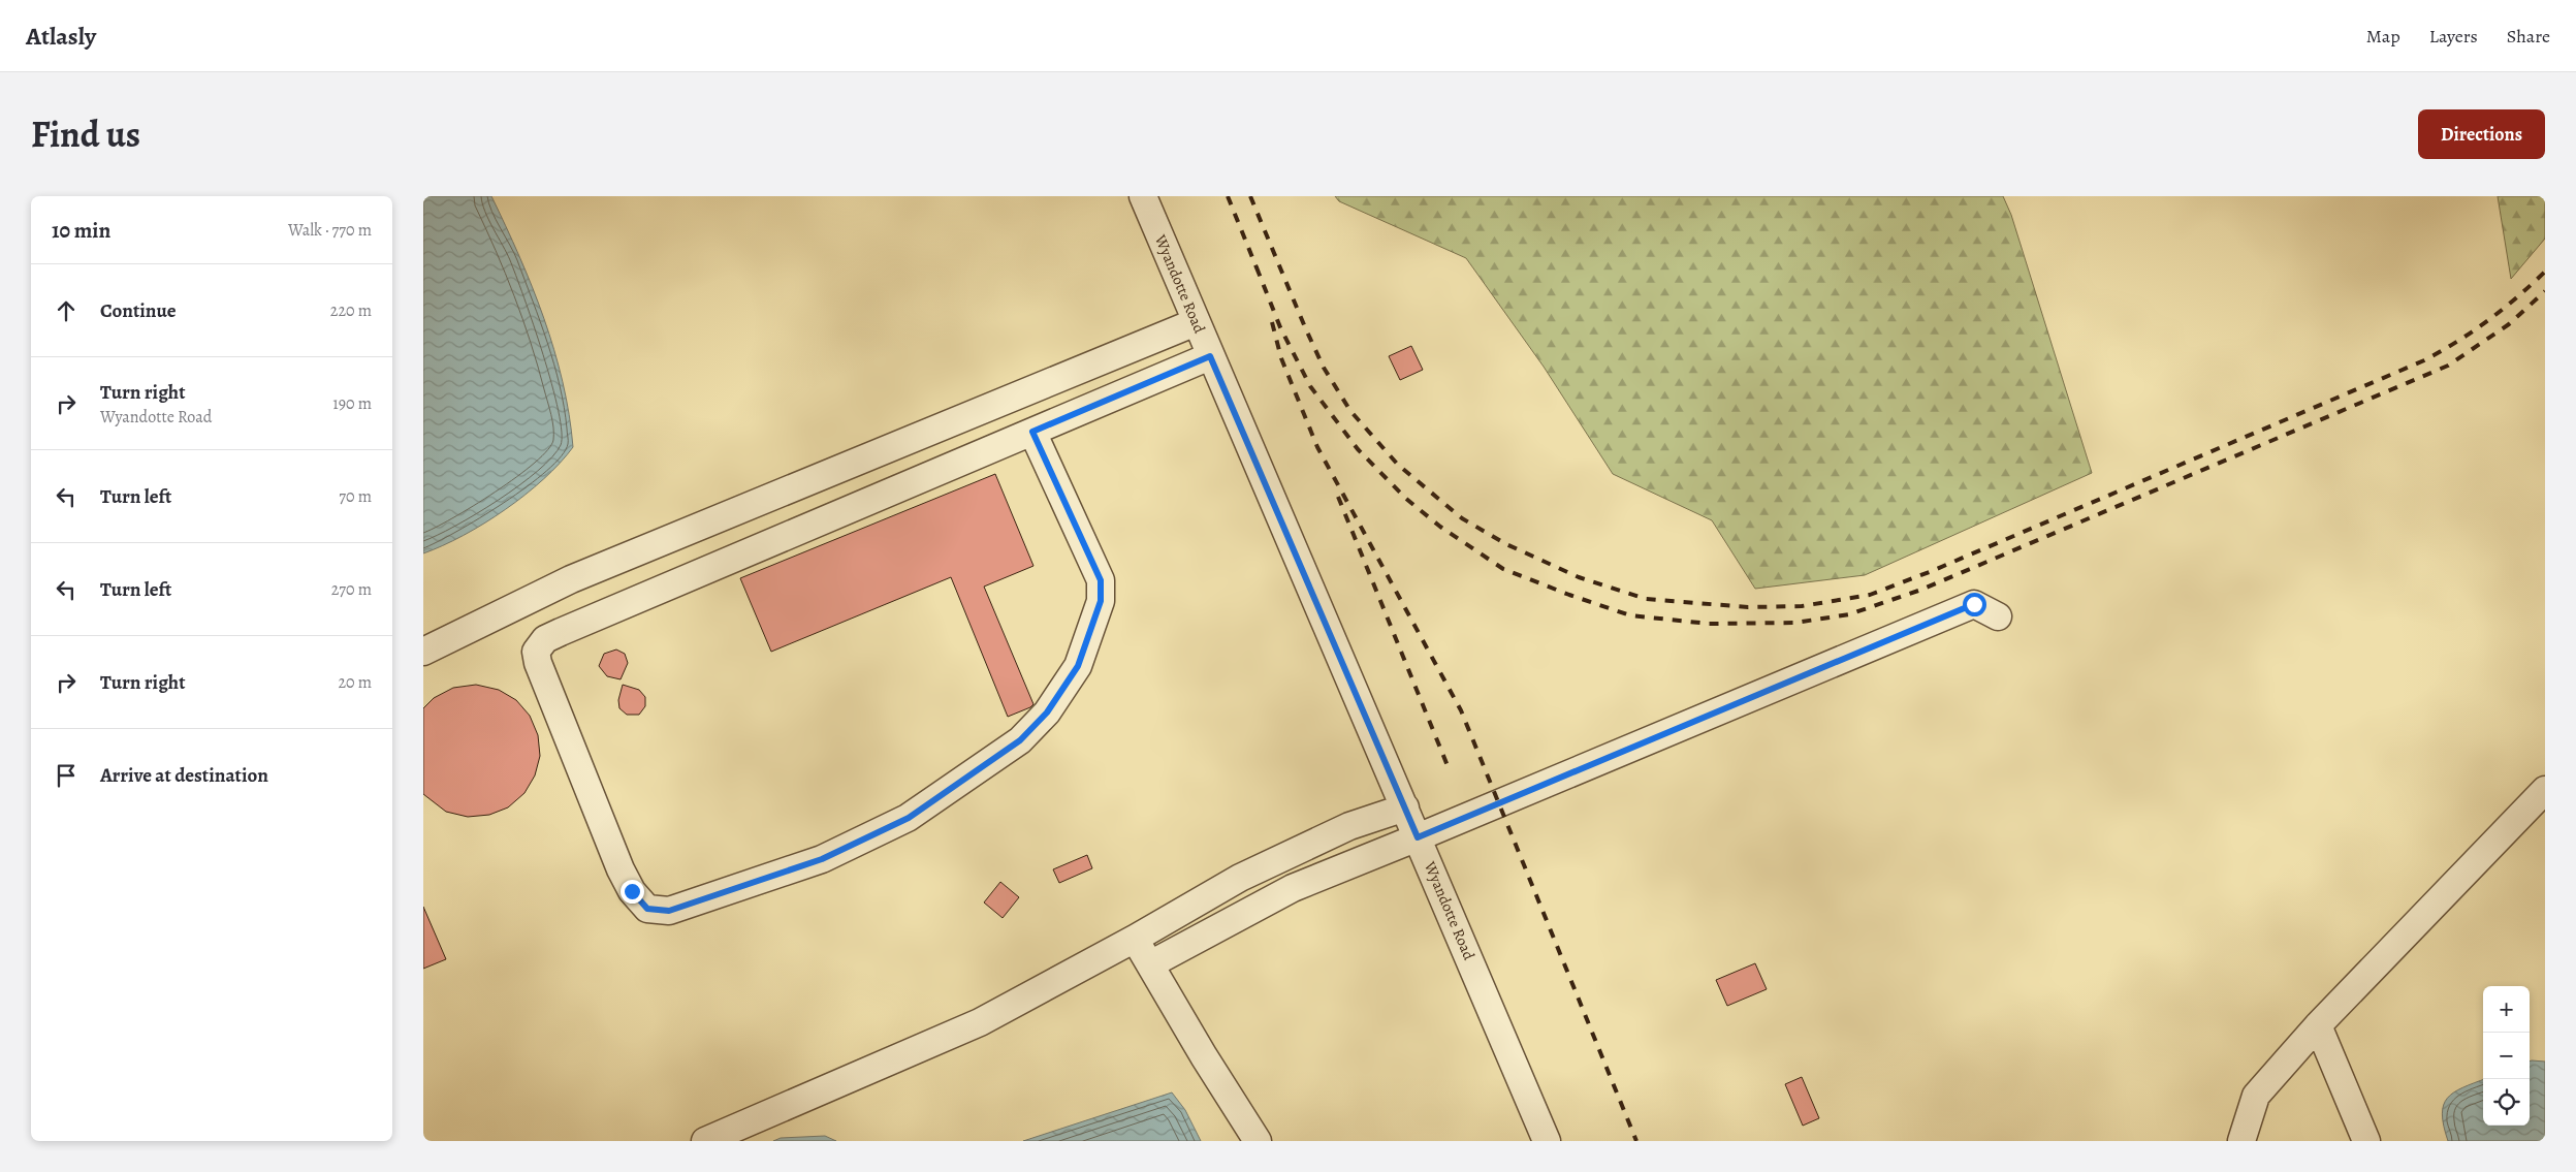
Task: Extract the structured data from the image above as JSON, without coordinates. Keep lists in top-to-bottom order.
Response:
{
  "streets": {
    "street": ["Wyandotte Road"]
  },
  "page": {
    "header": "Atlasly",
    "nav": ["Map", "Layers", "Share"],
    "title": "Find us",
    "buttons": "Directions",
    "heading": ["10 min", "Walk · 770 m"],
    "list": [
      ["Continue", "220 m"],
      ["Turn right", "Wyandotte Road", "190 m"],
      ["Turn left", "70 m"],
      ["Turn left", "270 m"],
      ["Turn right", "20 m"],
      "Arrive at destination"
    ],
    "map_buttons": ["+", "−"]
  }
}
